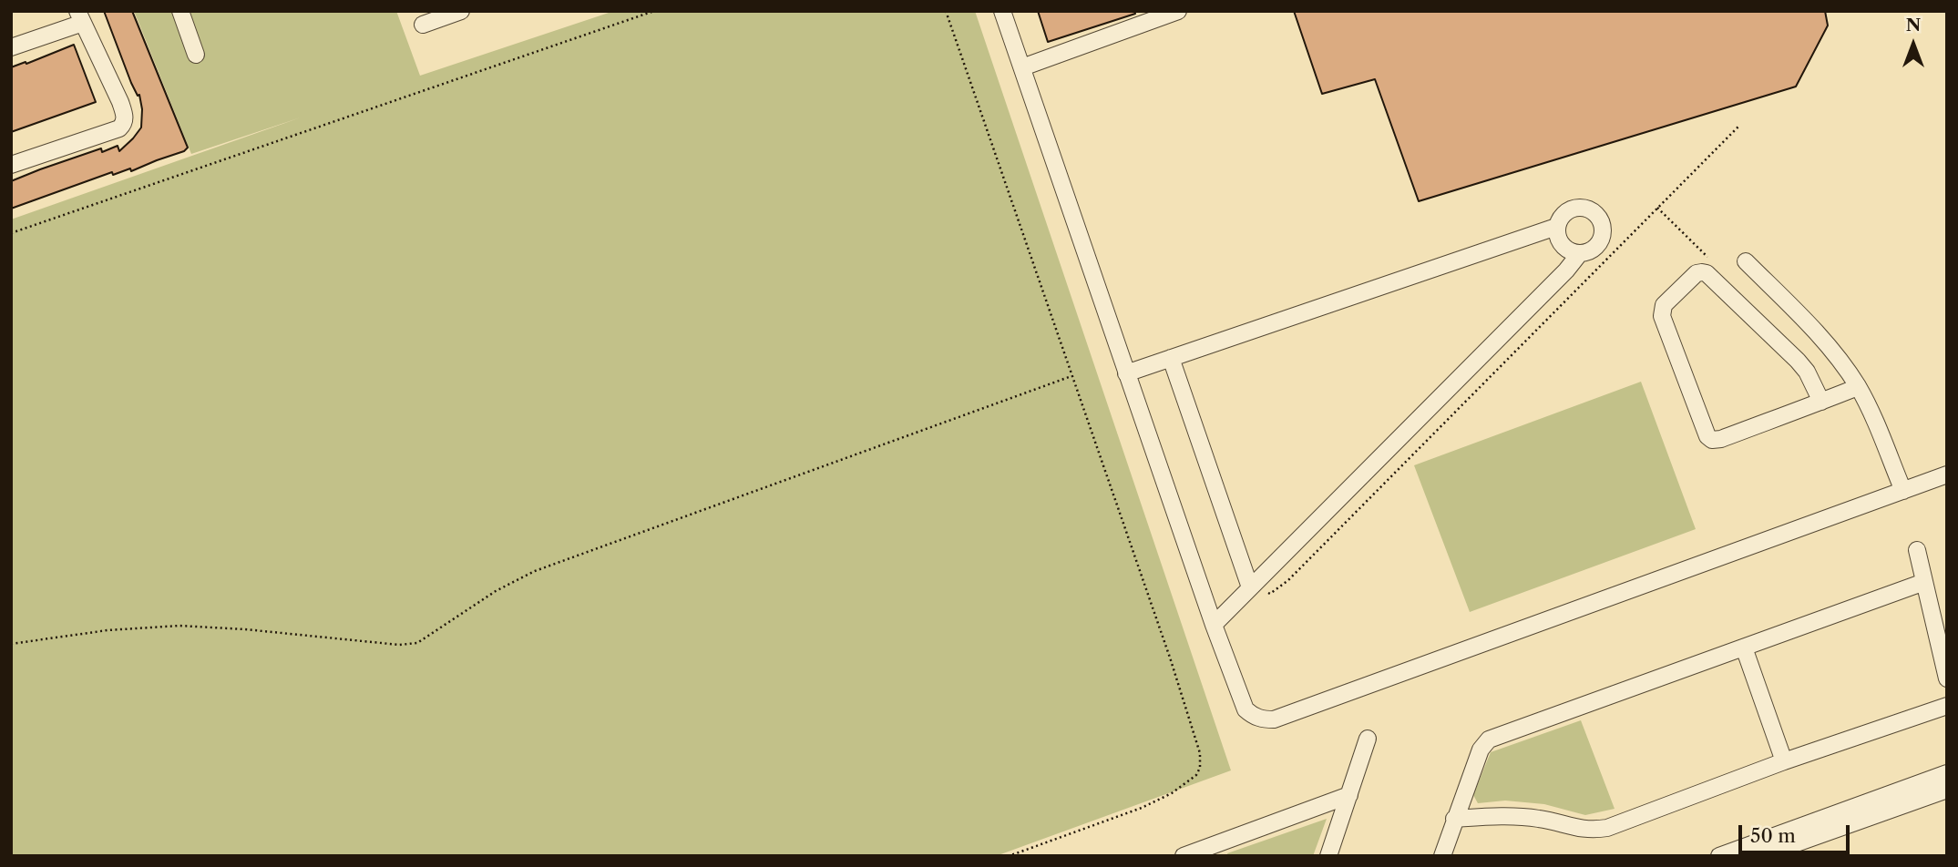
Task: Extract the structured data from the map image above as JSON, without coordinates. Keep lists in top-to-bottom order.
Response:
{
  "scale_bar": "50 m",
  "north": "top"
}
